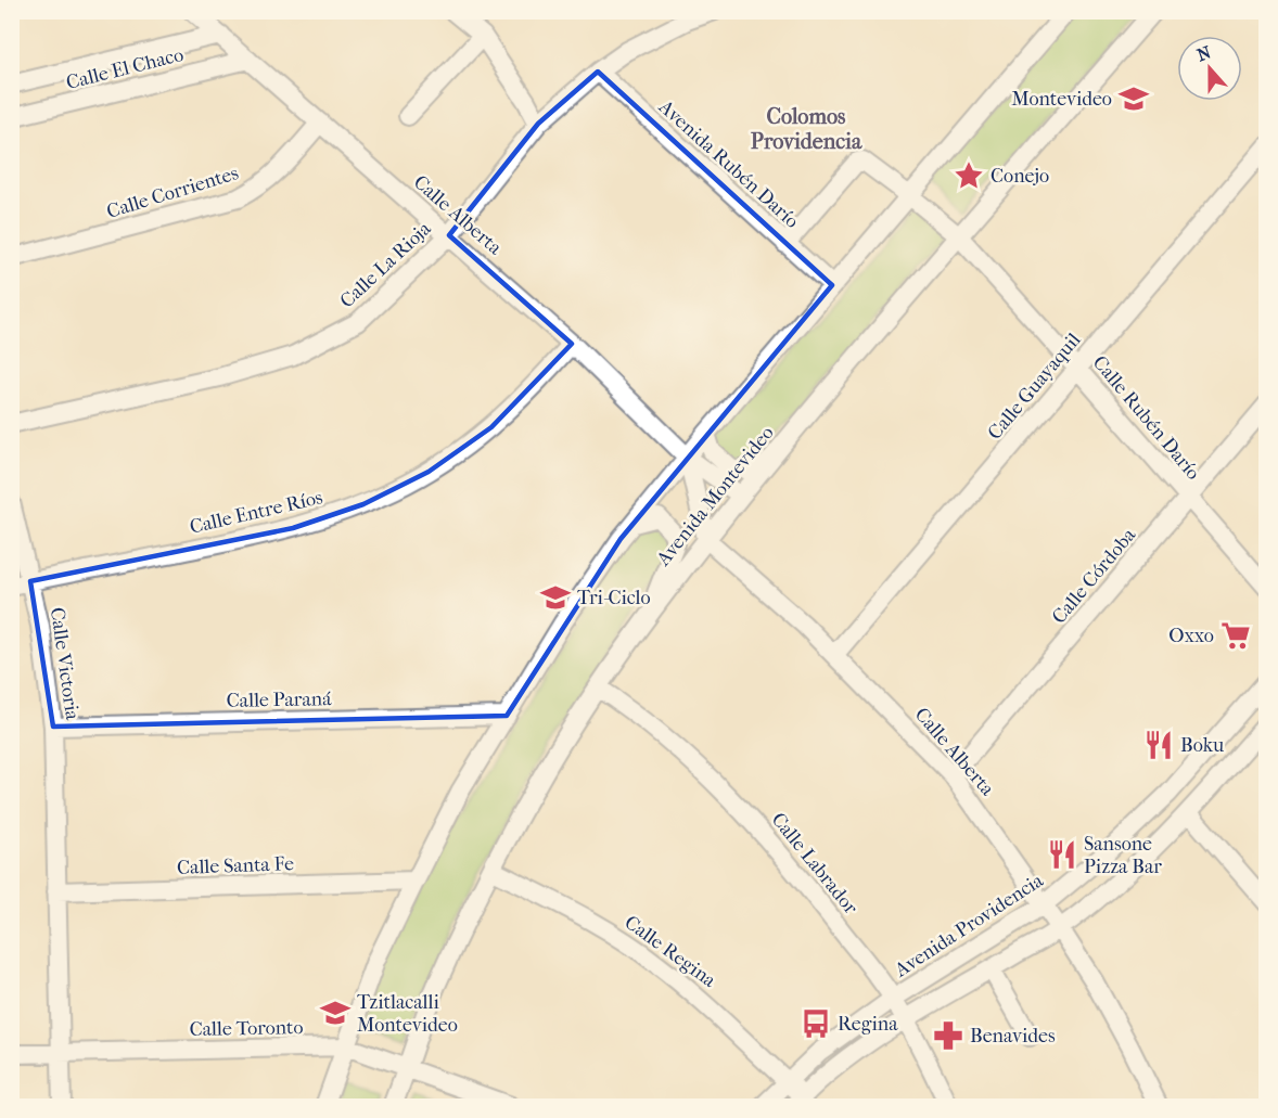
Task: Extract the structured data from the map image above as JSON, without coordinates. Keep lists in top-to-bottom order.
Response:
{
  "streets": {
    "street": [
      "Calle El Chaco",
      "Avenida Rubén Darío",
      "Calle Corrientes",
      "Calle Alberta",
      "Calle La Rioja",
      "Calle Guayaquil",
      "Calle Rubén Darío",
      "Avenida Montevideo",
      "Calle Entre Ríos",
      "Calle Córdoba",
      "Calle Victoria",
      "Calle Paraná",
      "Calle Labrador",
      "Calle Santa Fe",
      "Avenida Providencia",
      "Calle Regina",
      "Calle Toronto"
    ]
  },
  "crossings": [
    ["Calle El Chaco", "Calle Alberta"],
    ["Avenida Rubén Darío", "Calle La Rioja"],
    ["Avenida Rubén Darío", "Calle Rubén Darío"],
    ["Calle Corrientes", "Calle Alberta"],
    ["Calle Alberta", "Calle La Rioja"],
    ["Calle Alberta", "Calle Guayaquil"],
    ["Calle Alberta", "Avenida Montevideo"],
    ["Calle Alberta", "Calle Entre Ríos"],
    ["Calle Alberta", "Calle Córdoba"],
    ["Calle Alberta", "Avenida Providencia"],
    ["Calle Guayaquil", "Calle Rubén Darío"],
    ["Calle Rubén Darío", "Avenida Montevideo"],
    ["Calle Rubén Darío", "Calle Córdoba"],
    ["Avenida Montevideo", "Calle Labrador"],
    ["Avenida Montevideo", "Calle Regina"],
    ["Avenida Montevideo", "Calle Toronto"],
    ["Calle Entre Ríos", "Calle Victoria"],
    ["Calle Victoria", "Calle Paraná"],
    ["Calle Victoria", "Calle Santa Fe"],
    ["Calle Victoria", "Calle Toronto"],
    ["Calle Labrador", "Avenida Providencia"],
    ["Avenida Providencia", "Calle Regina"]
  ],
  "districts": ["Colomos Providencia"],
  "places": {
    "school or university": ["Montevideo", "Tri-Ciclo", "Tzitlacalli Montevideo"],
    "place": ["Conejo"],
    "supermarket": ["Oxxo"],
    "restaurant": ["Boku", "Sansone Pizza Bar"],
    "bus stop": ["Regina"],
    "pharmacy": ["Benavides"]
  },
  "north": "top"
}
